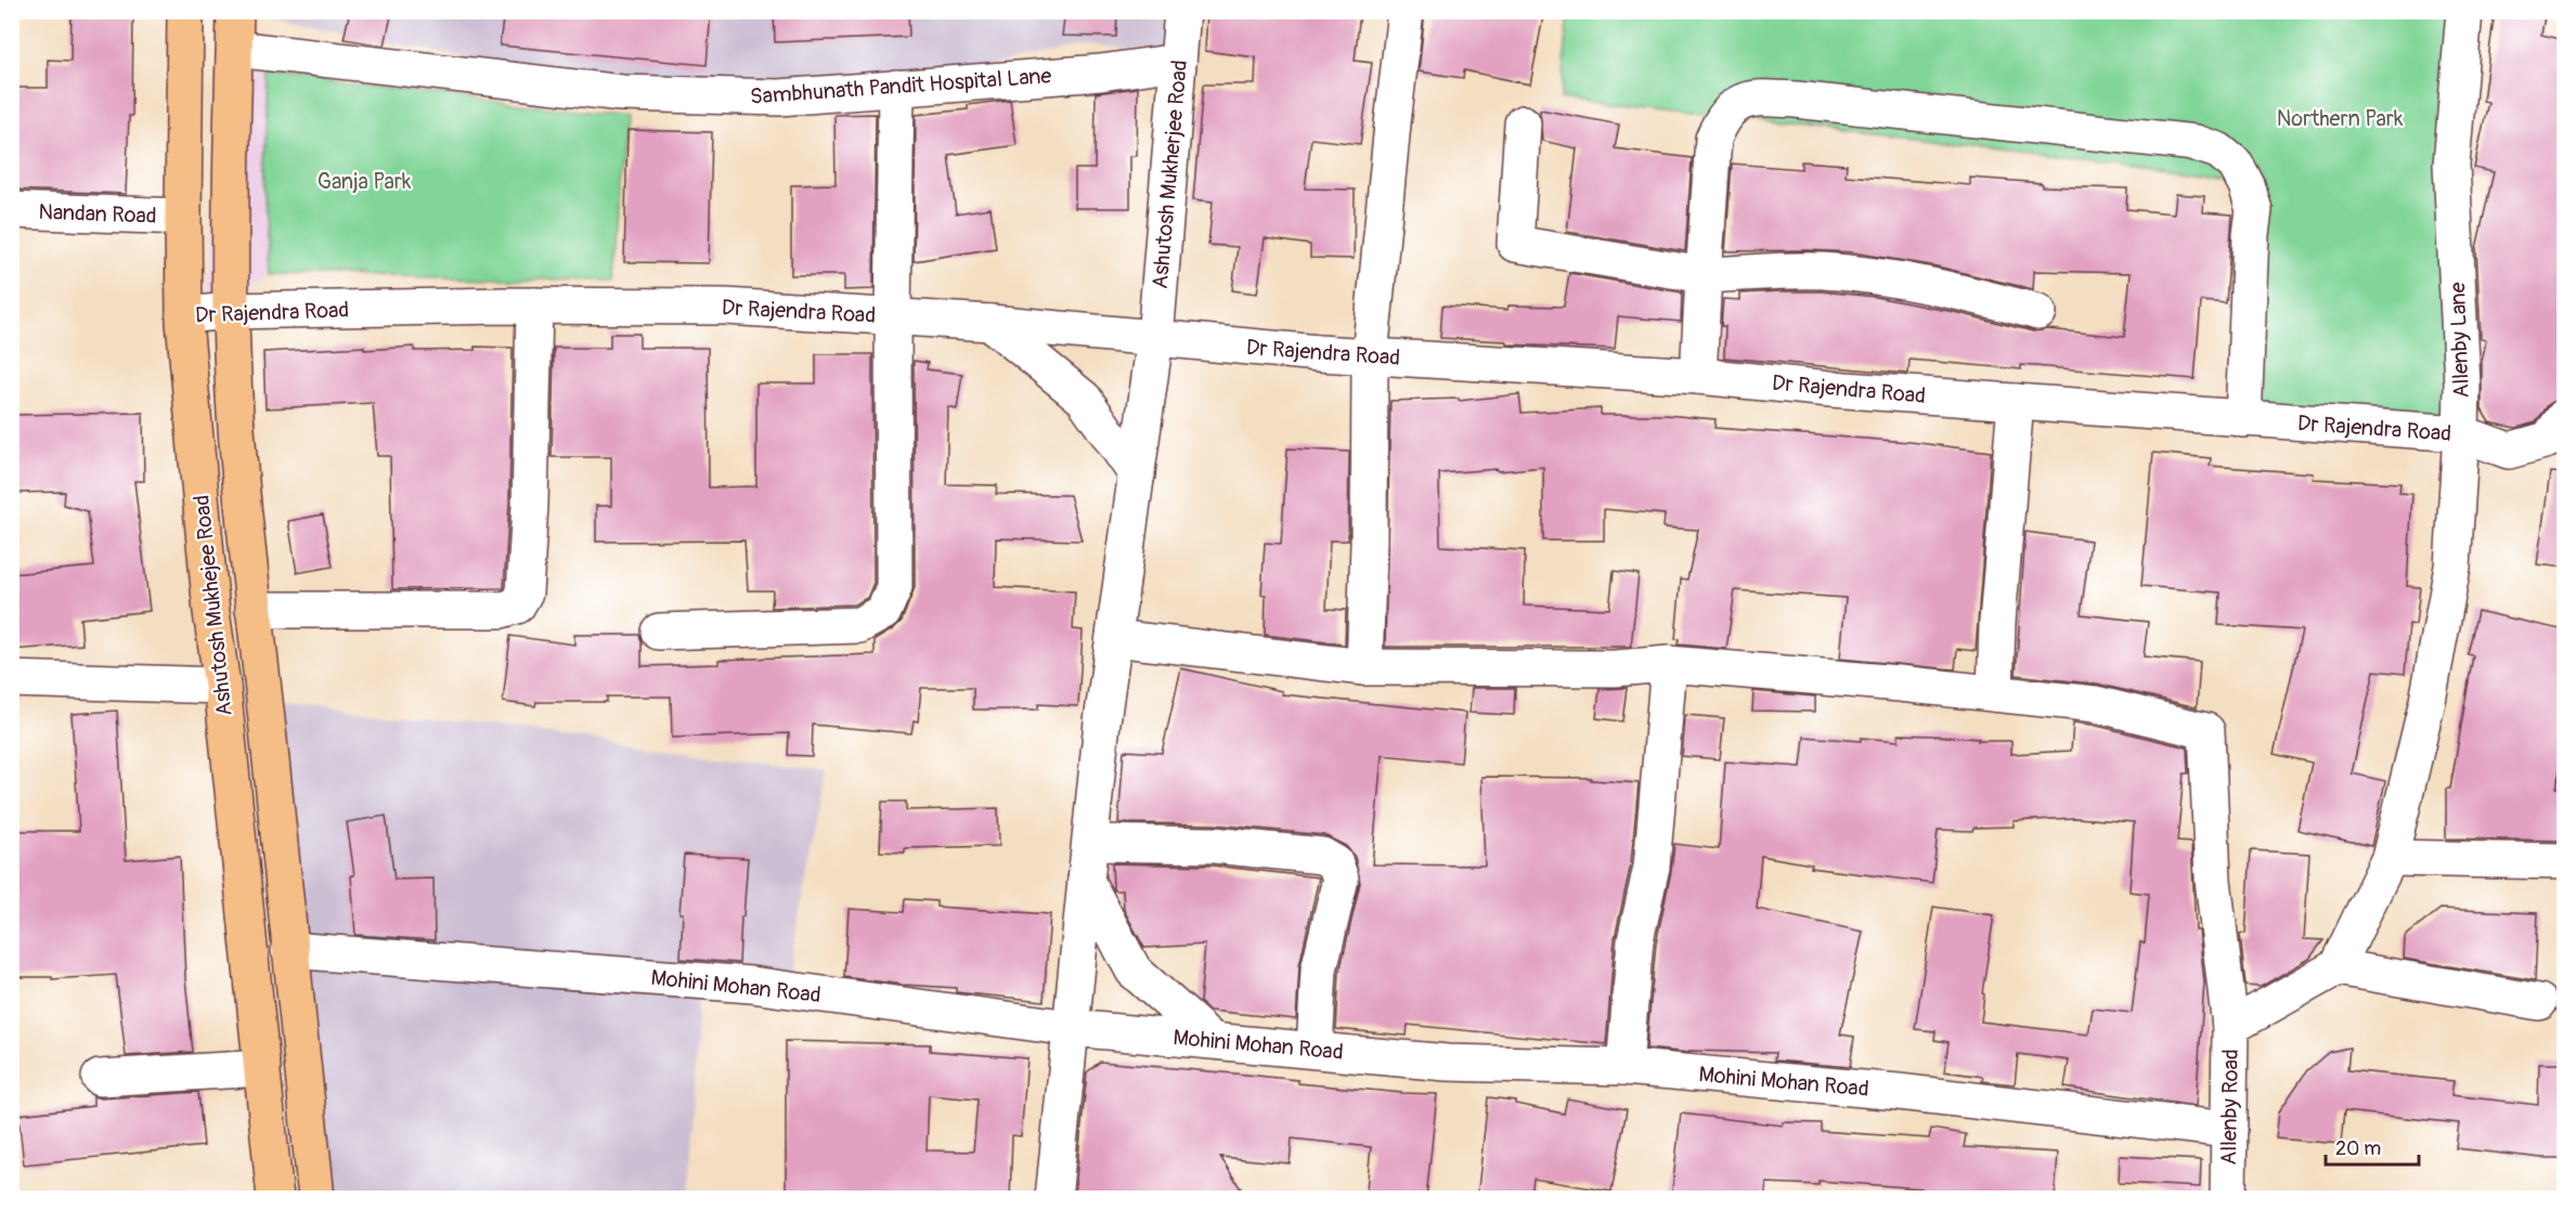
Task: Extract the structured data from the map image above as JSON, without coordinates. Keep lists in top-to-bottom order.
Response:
{
  "streets": {
    "main road": ["Ashutosh Mukhejee Road"],
    "street": [
      "Sambhunath Pandit Hospital Lane",
      "Ashutosh Mukherjee Road",
      "Nandan Road",
      "Dr Rajendra Road",
      "Allenby Lane",
      "Mohini Mohan Road",
      "Allenby Road"
    ]
  },
  "crossings": [
    ["Sambhunath Pandit Hospital Lane", "Ashutosh Mukherjee Road"],
    ["Sambhunath Pandit Hospital Lane", "Ashutosh Mukhejee Road"],
    ["Ashutosh Mukherjee Road", "Dr Rajendra Road"],
    ["Ashutosh Mukherjee Road", "Mohini Mohan Road"],
    ["Nandan Road", "Ashutosh Mukhejee Road"],
    ["Dr Rajendra Road", "Allenby Lane"],
    ["Dr Rajendra Road", "Ashutosh Mukhejee Road"],
    ["Ashutosh Mukhejee Road", "Mohini Mohan Road"],
    ["Mohini Mohan Road", "Allenby Road"]
  ],
  "parks": ["Northern Park", "Ganja Park"],
  "scale_bar": "20 m"
}
